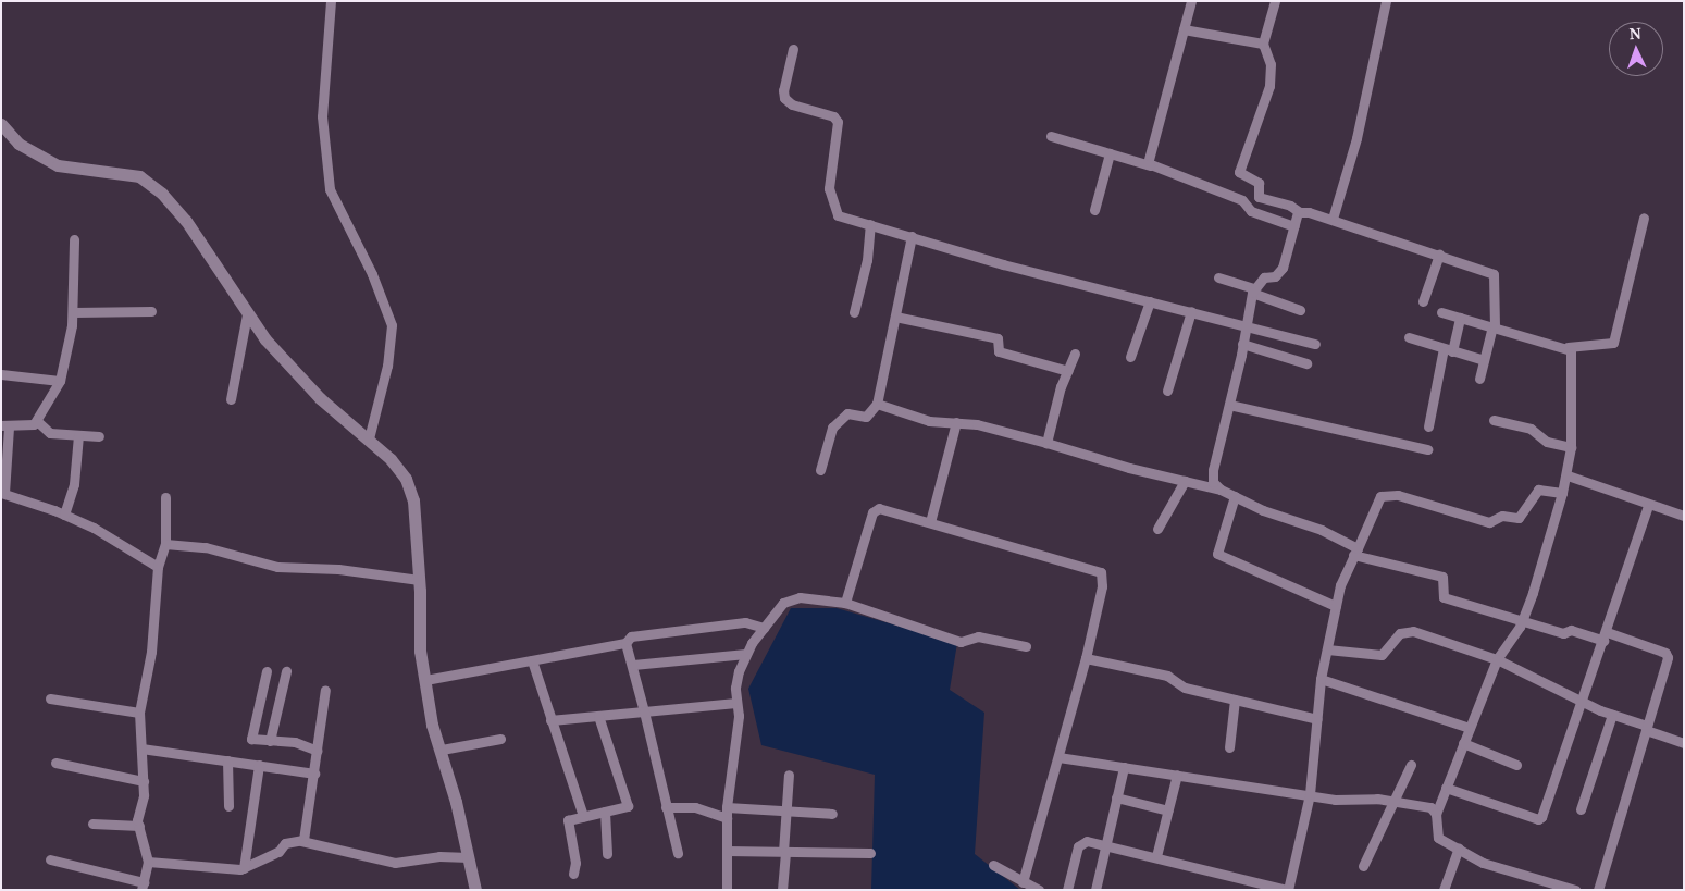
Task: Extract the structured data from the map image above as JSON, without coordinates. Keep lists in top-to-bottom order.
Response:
{
  "north": "top"
}
